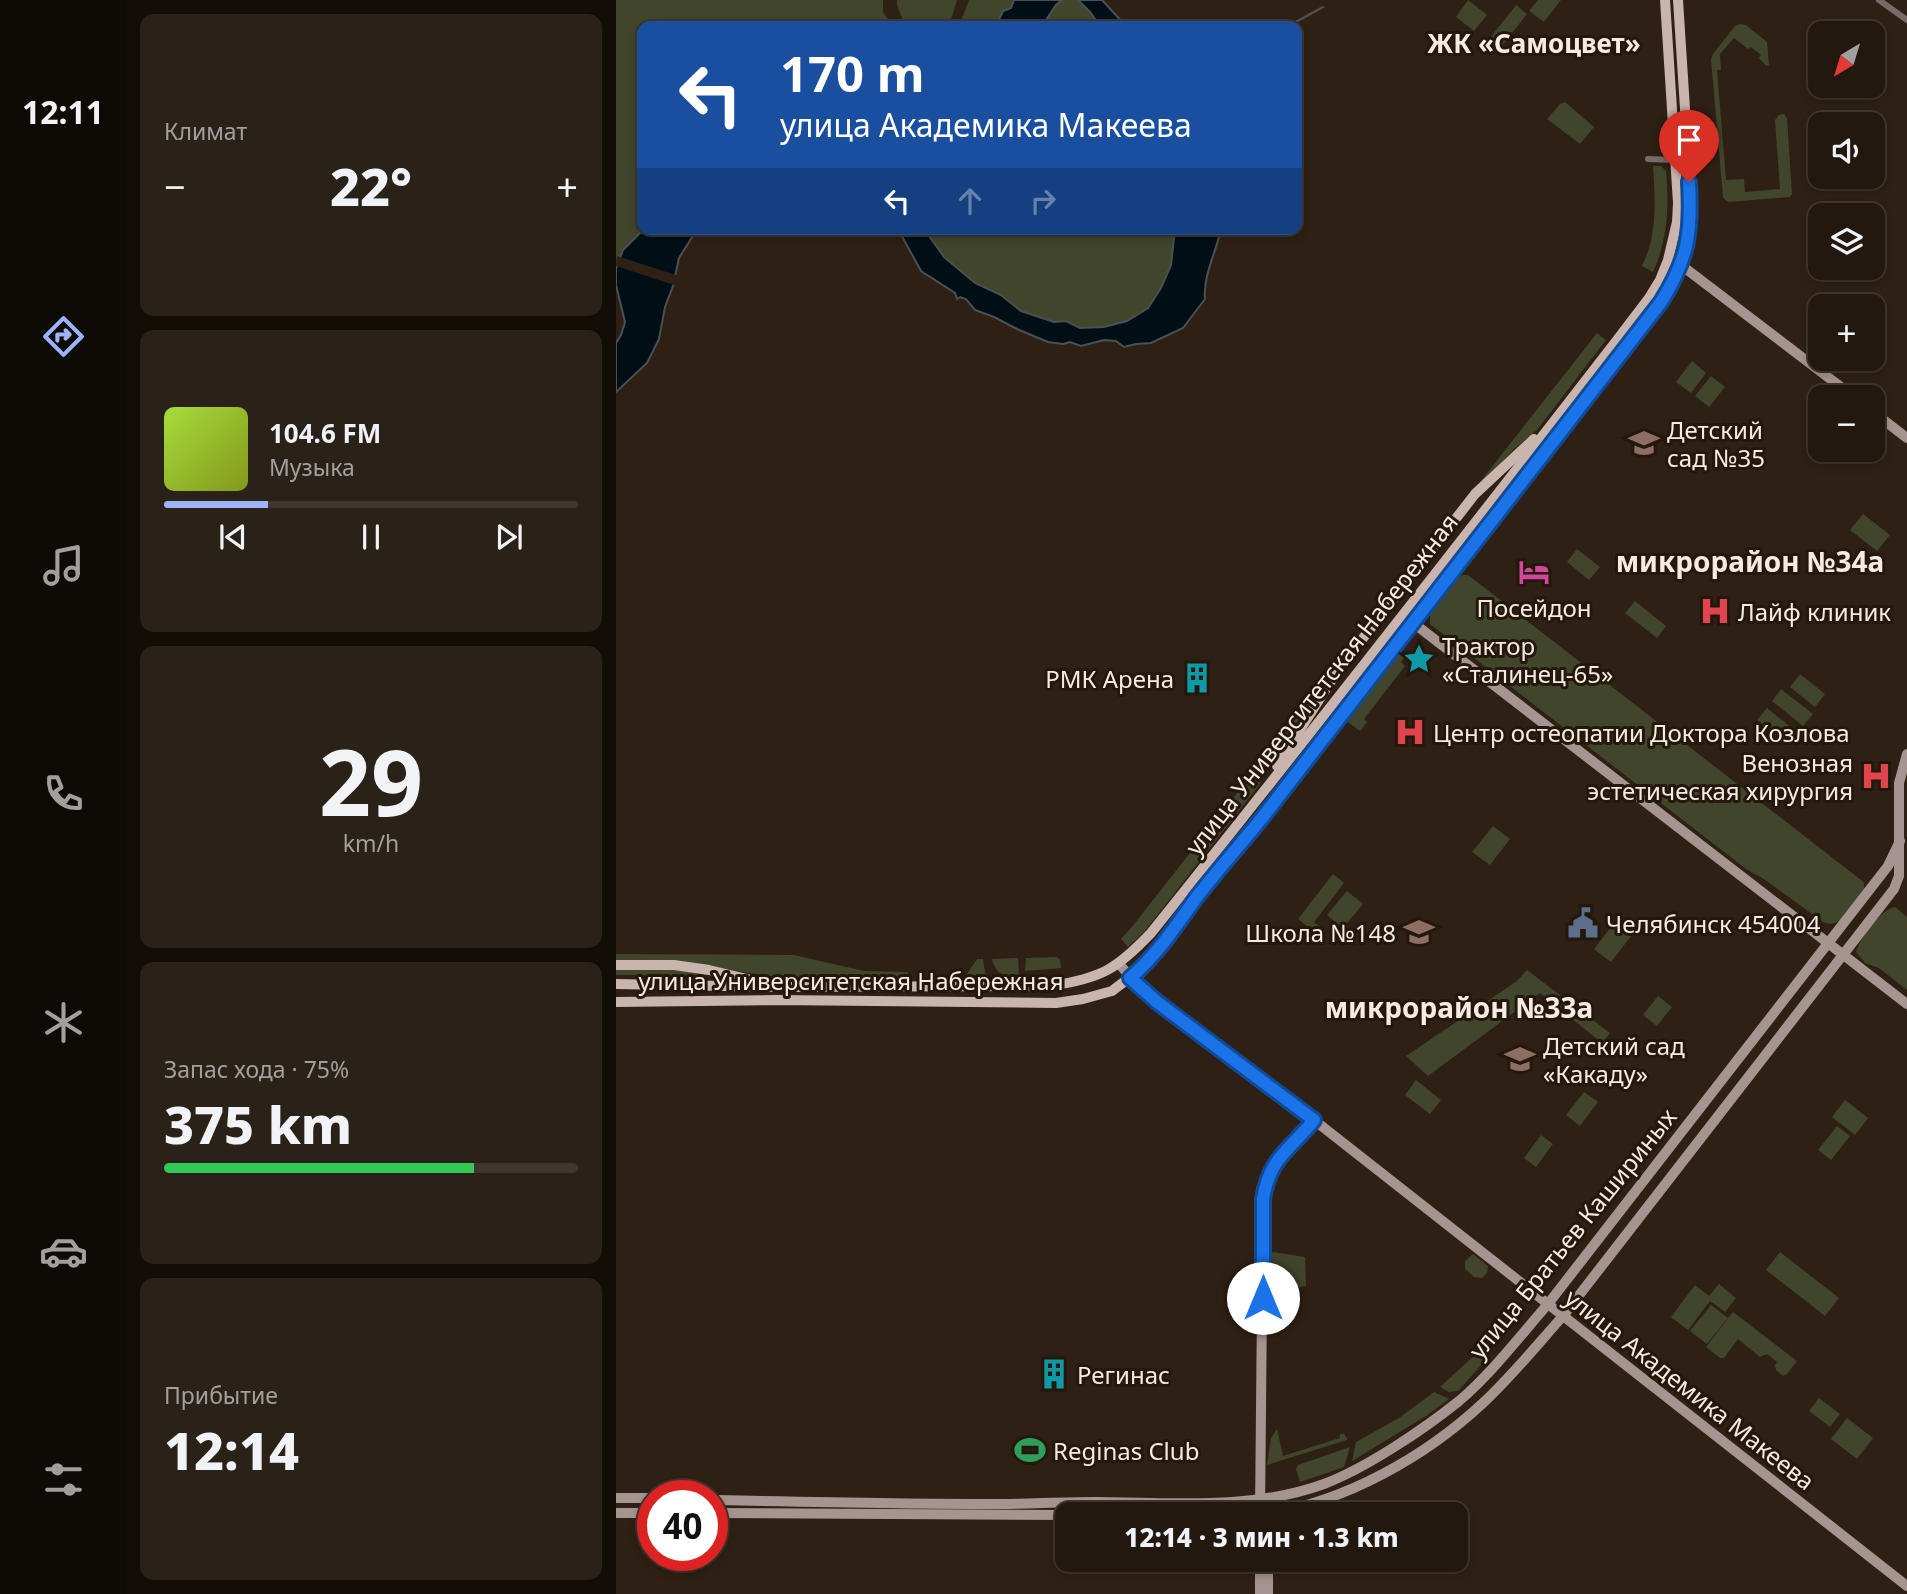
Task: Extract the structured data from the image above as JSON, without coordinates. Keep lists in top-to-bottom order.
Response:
{
  "streets": {
    "main road": ["улица Университетская Набережная", "улица Братьев Кашириных", "улица Академика Макеева"]
  },
  "crossings": [
    ["улица Университетская Набережная", "улица Академика Макеева"],
    ["улица Братьев Кашириных", "улица Академика Макеева"]
  ],
  "districts": ["ЖК «Самоцвет»", "микрорайон №34а", "микрорайон №33а"],
  "places": {
    "school or university": ["Детский сад №35", "Школа №148", "Детский сад «Какаду»"],
    "hotel": ["Посейдон"],
    "hospital": ["Лайф клиник", "Центр остеопатии Доктора Козлова", "Венозная эстетическая хирургия"],
    "place": ["Трактор «Сталинец-65»"],
    "building": ["РМК Арена", "Регинас"],
    "public building": ["Челябинск 454004"],
    "sports": ["Reginas Club"]
  },
  "north": "bottom left",
  "page": {
    "tabs": "12:11",
    "tile": [
      "Климат",
      ["29", "km/h"],
      ["Запас хода · 75%", "375 km"],
      ["Прибытие", "12:14"]
    ],
    "map_buttons": ["+", "−"],
    "turn": ["170 m", "улица Академика Макеева"],
    "heat": ["−", "22°", "+"],
    "song": ["104.6 FM", "Музыка"],
    "limit": "40",
    "trip": "12:14 · 3 мин · 1.3 km"
  }
}
